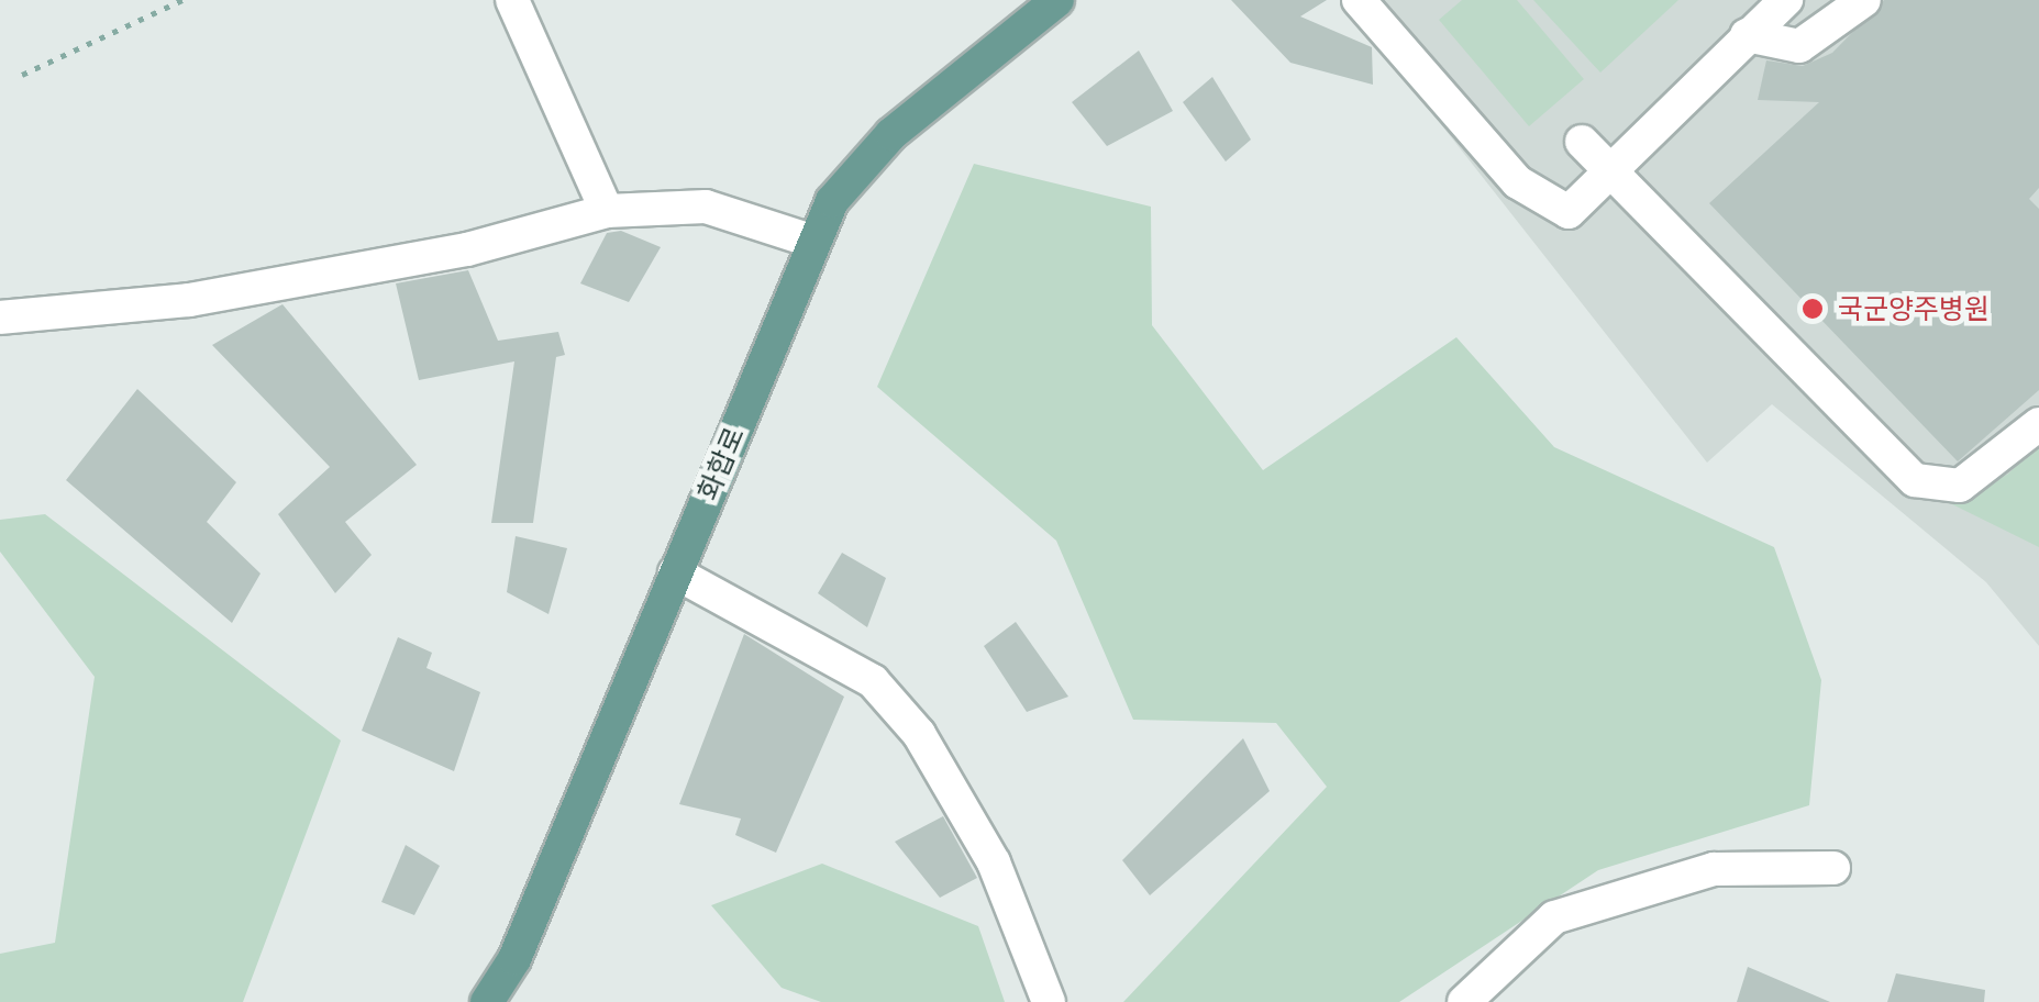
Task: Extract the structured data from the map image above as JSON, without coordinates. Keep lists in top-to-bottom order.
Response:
{
  "streets": {
    "main road": ["화합로"]
  },
  "places": ["국군양주병원"]
}
